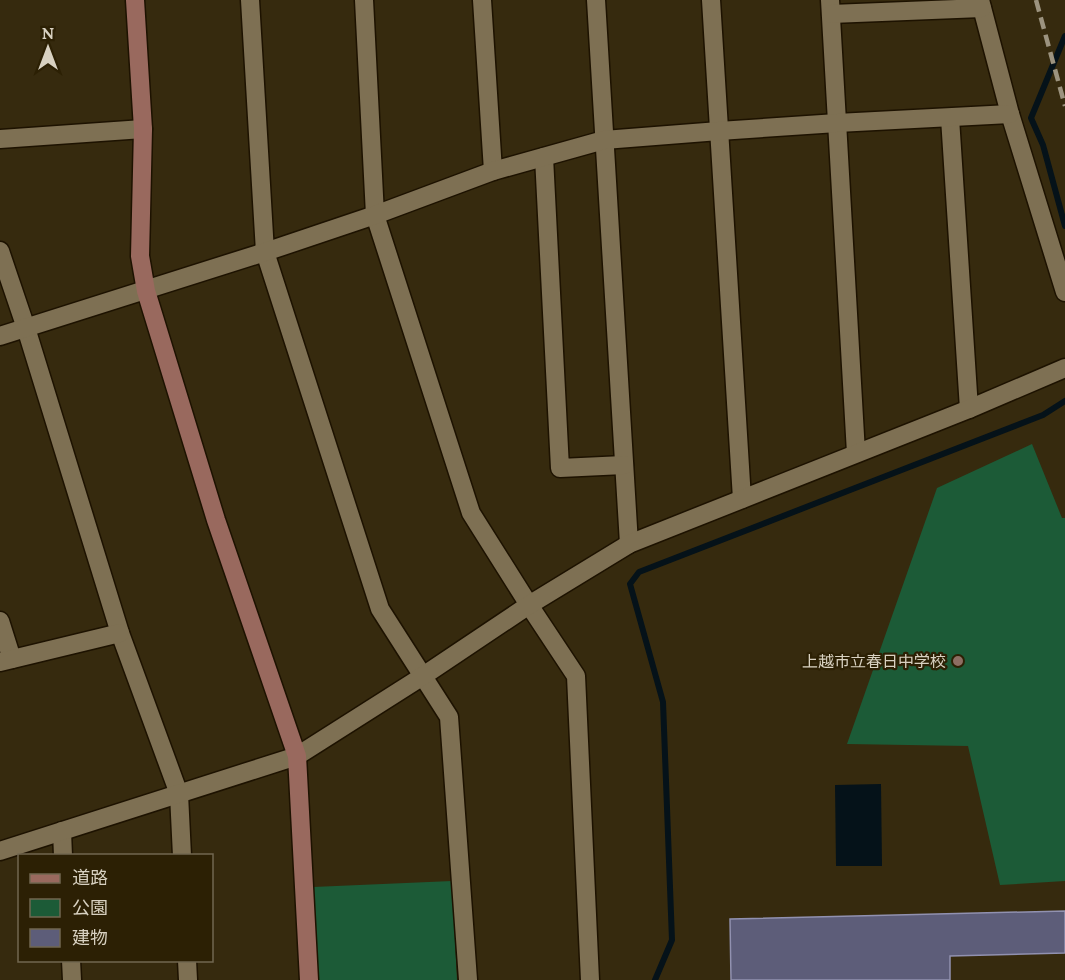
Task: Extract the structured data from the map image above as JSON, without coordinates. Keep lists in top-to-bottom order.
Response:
{
  "places": ["上越市立春日中学校"],
  "legend": ["道路", "公園", "建物"],
  "north": "top"
}
